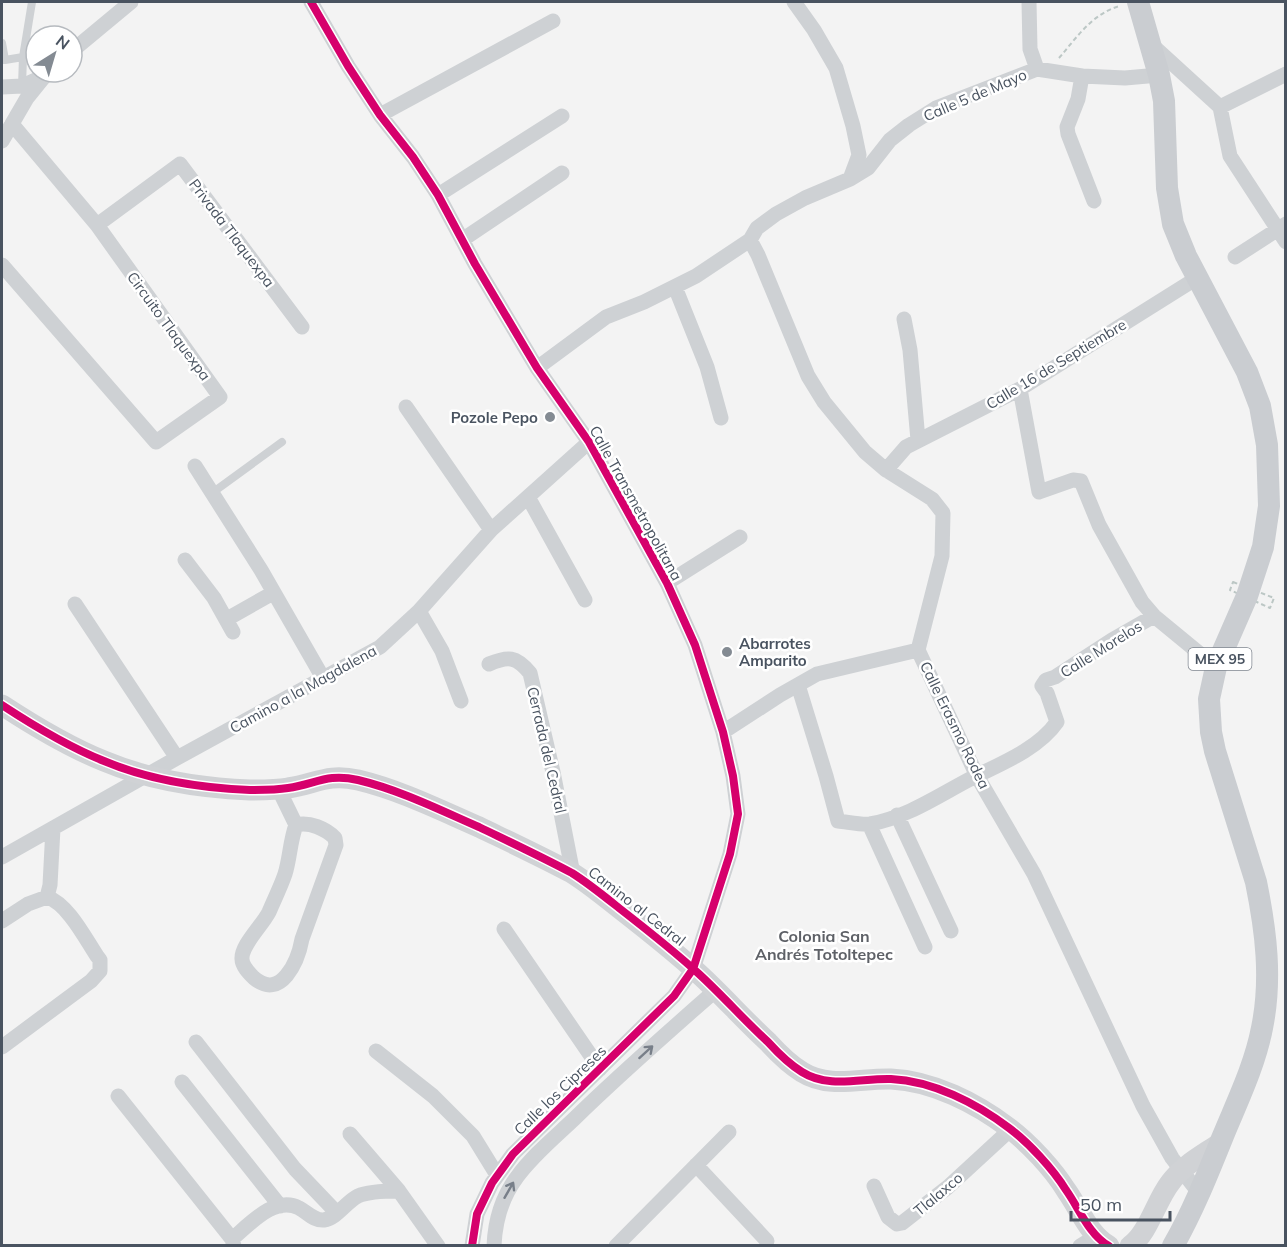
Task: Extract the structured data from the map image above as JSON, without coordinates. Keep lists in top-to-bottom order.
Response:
{
  "streets": {
    "main road": ["MEX 95"],
    "street": [
      "Calle 5 de Mayo",
      "Privada Tlaquexpa",
      "Circuito Tlaquexpa",
      "Calle 16 de Septiembre",
      "Calle Transmetropolitana",
      "Calle Morelos",
      "Camino a la Magdalena",
      "Calle Erasmo Rodea",
      "Cerrada del Cedral",
      "Camino al Cedral",
      "Calle los Cipreses",
      "Tlalaxco"
    ]
  },
  "crossings": [
    ["Calle 5 de Mayo", "Calle Transmetropolitana"],
    ["Calle 5 de Mayo", "MEX 95"],
    ["Calle 5 de Mayo", "Calle Erasmo Rodea"],
    ["Privada Tlaquexpa", "Circuito Tlaquexpa"],
    ["Calle 16 de Septiembre", "MEX 95"],
    ["Calle 16 de Septiembre", "Calle Erasmo Rodea"],
    ["Calle Transmetropolitana", "Camino a la Magdalena"],
    ["Calle Transmetropolitana", "Camino al Cedral"],
    ["Calle Transmetropolitana", "Calle los Cipreses"],
    ["Calle Morelos", "Calle Erasmo Rodea"],
    ["MEX 95", "Calle Erasmo Rodea"],
    ["Camino a la Magdalena", "Camino al Cedral"],
    ["Cerrada del Cedral", "Camino al Cedral"],
    ["Camino al Cedral", "Calle los Cipreses"],
    ["Camino al Cedral", "Tlalaxco"]
  ],
  "districts": ["Colonia San Andrés Totoltepec"],
  "places": ["Pozole Pepo", "Abarrotes Amparito"],
  "scale_bar": "50 m",
  "north": "top right"
}
